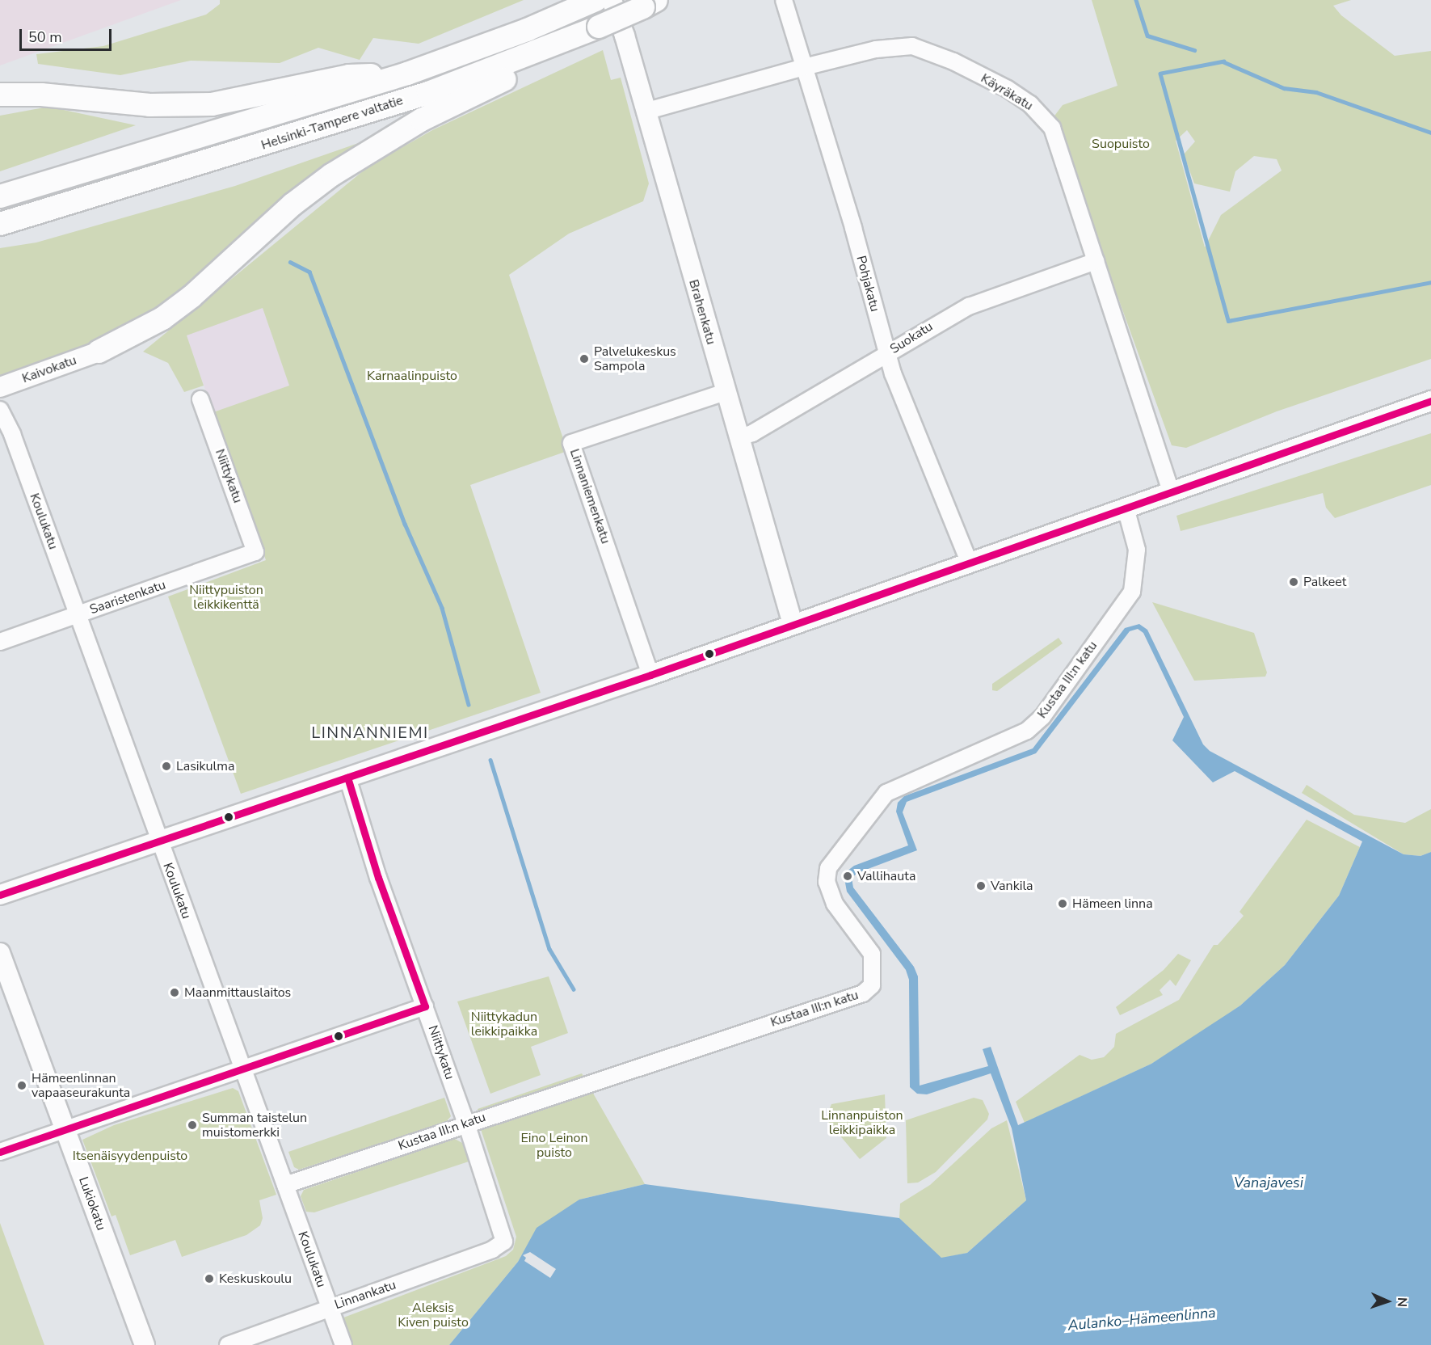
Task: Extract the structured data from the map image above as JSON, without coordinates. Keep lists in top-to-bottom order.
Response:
{
  "streets": {
    "highway": ["Helsinki-Tampere valtatie"],
    "main road": ["Brahenkatu", "Kaivokatu", "Lukiokatu"],
    "street": [
      "Käyräkatu",
      "Pohjakatu",
      "Suokatu",
      "Niittykatu",
      "Linnaniemenkatu",
      "Koulukatu",
      "Saaristenkatu",
      "Kustaa III:n katu",
      "Linnankatu"
    ]
  },
  "crossings": [
    ["Käyräkatu", "Pohjakatu"],
    ["Käyräkatu", "Brahenkatu"],
    ["Käyräkatu", "Suokatu"],
    ["Helsinki-Tampere valtatie", "Brahenkatu"],
    ["Pohjakatu", "Suokatu"],
    ["Brahenkatu", "Suokatu"],
    ["Brahenkatu", "Linnaniemenkatu"],
    ["Niittykatu", "Saaristenkatu"],
    ["Niittykatu", "Kustaa III:n katu"],
    ["Niittykatu", "Linnankatu"],
    ["Koulukatu", "Saaristenkatu"],
    ["Koulukatu", "Kustaa III:n katu"],
    ["Koulukatu", "Linnankatu"]
  ],
  "districts": ["LINNANNIEMI"],
  "water": ["Vanajavesi", "Aulanko–Hämeenlinna"],
  "parks": [
    "Suopuisto",
    "Karnaalinpuisto",
    "Niittypuiston leikkikenttä",
    "Niittykadun leikkipaikka",
    "Linnanpuiston leikkipaikka",
    "Eino Leinon puisto",
    "Itsenäisyydenpuisto",
    "Aleksis Kiven puisto"
  ],
  "places": [
    "Palvelukeskus Sampola",
    "Palkeet",
    "Lasikulma",
    "Vallihauta",
    "Vankila",
    "Hämeen linna",
    "Maanmittauslaitos",
    "Hämeenlinnan vapaaseurakunta",
    "Summan taistelun muistomerkki",
    "Keskuskoulu"
  ],
  "scale_bar": "50 m",
  "north": "right"
}
